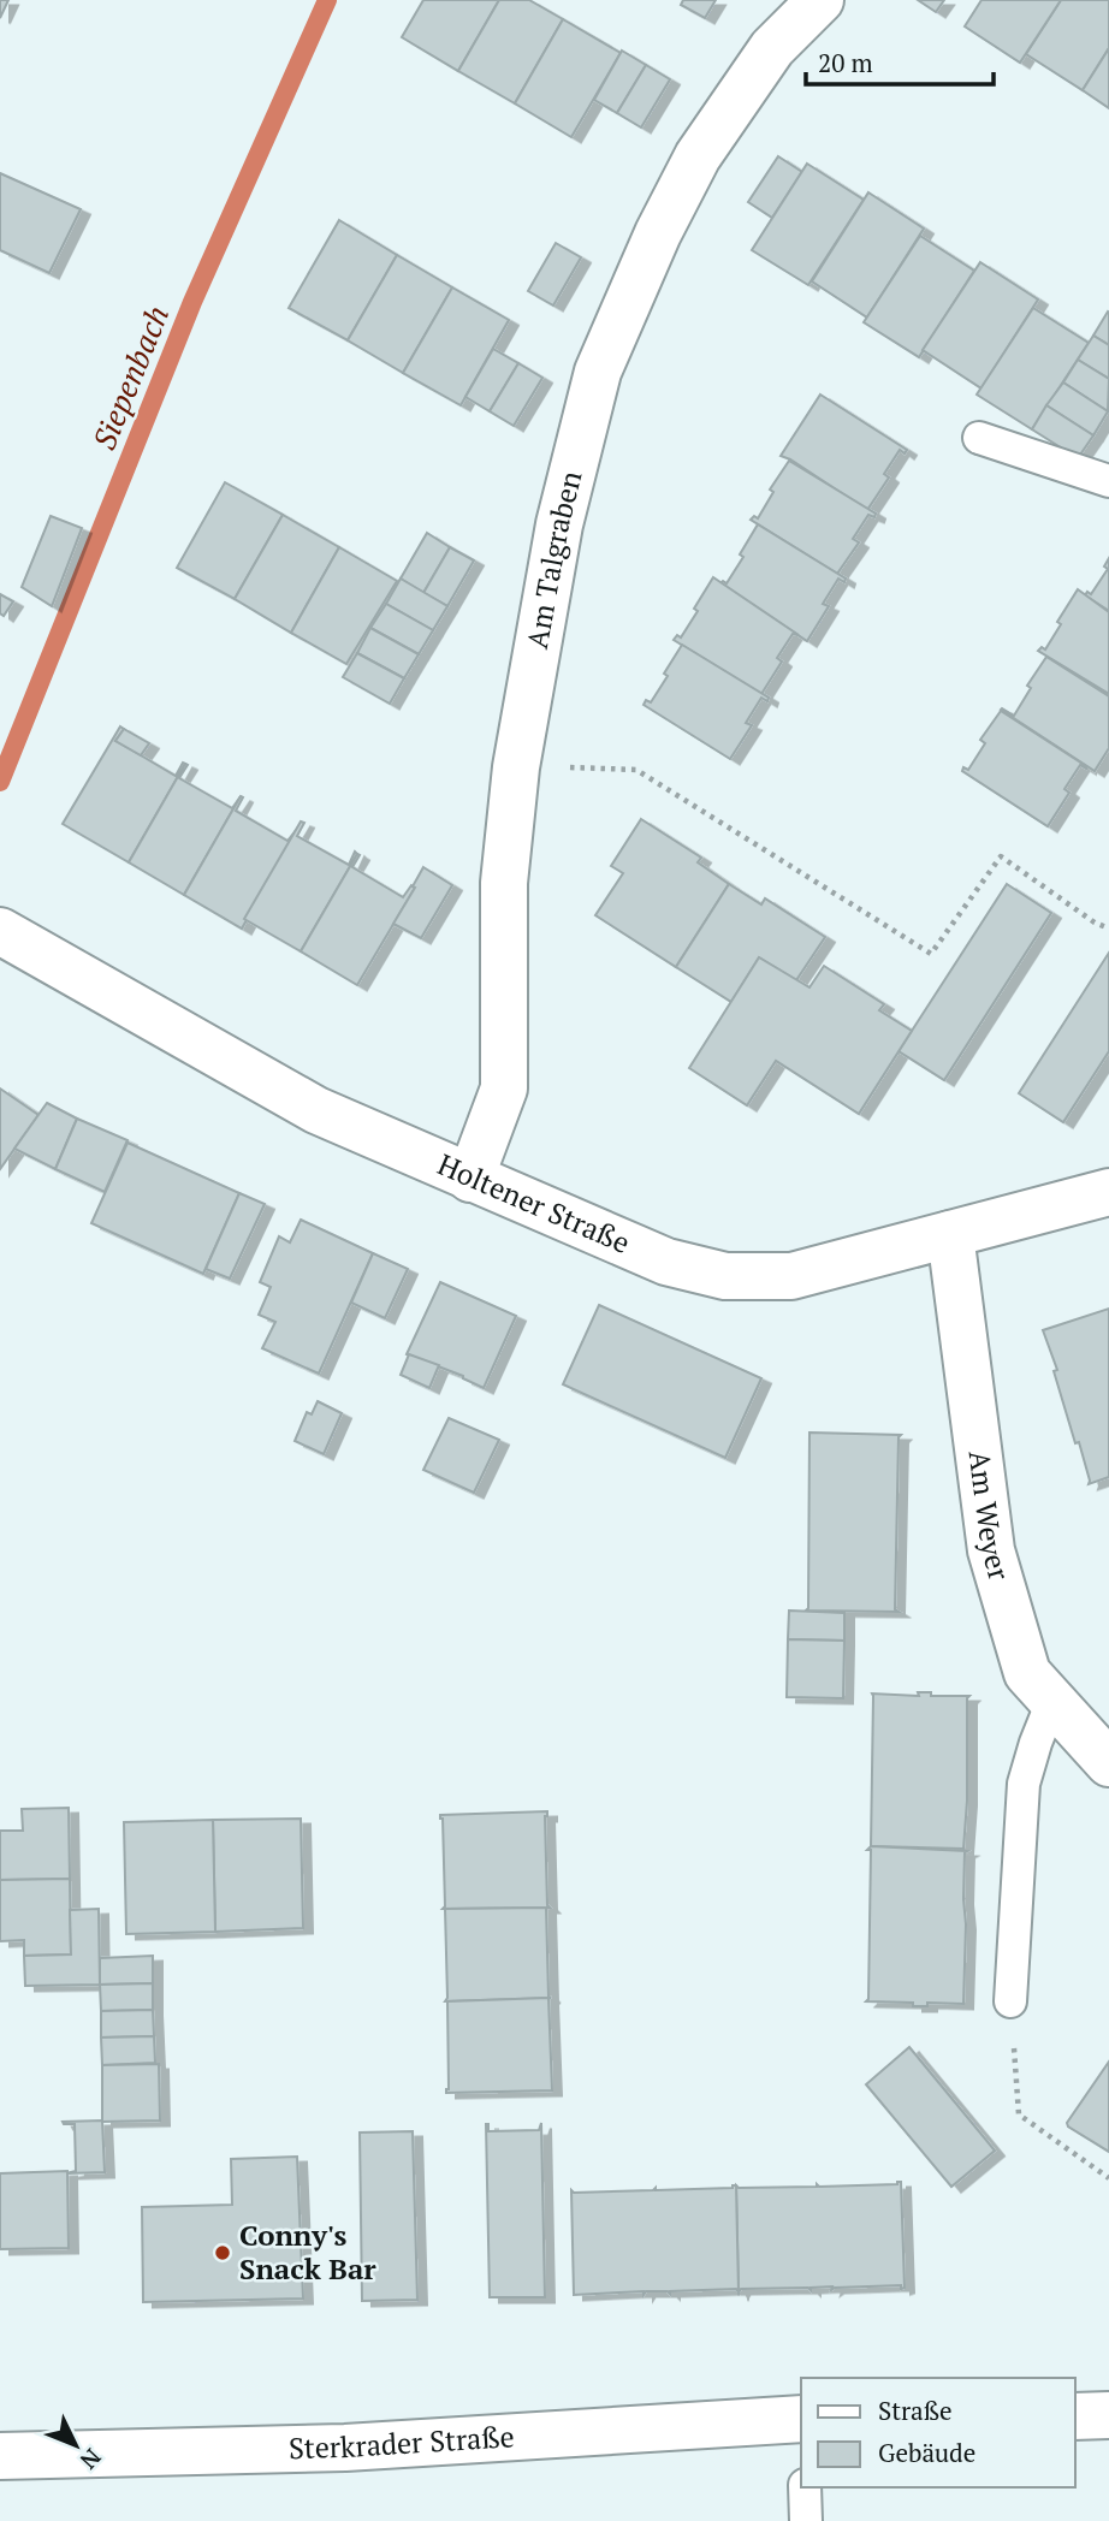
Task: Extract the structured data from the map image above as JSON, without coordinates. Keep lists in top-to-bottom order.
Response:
{
  "streets": {
    "street": [
      "Am Talgraben",
      "Holtener Straße",
      "Am Weyer",
      "Sterkrader Straße"
    ]
  },
  "crossings": [
    ["Am Talgraben", "Holtener Straße"],
    ["Holtener Straße", "Am Weyer"]
  ],
  "water": ["Siepenbach"],
  "places": ["Conny's Snack Bar"],
  "legend": ["Straße", "Gebäude"],
  "scale_bar": "20 m",
  "north": "bottom right"
}
